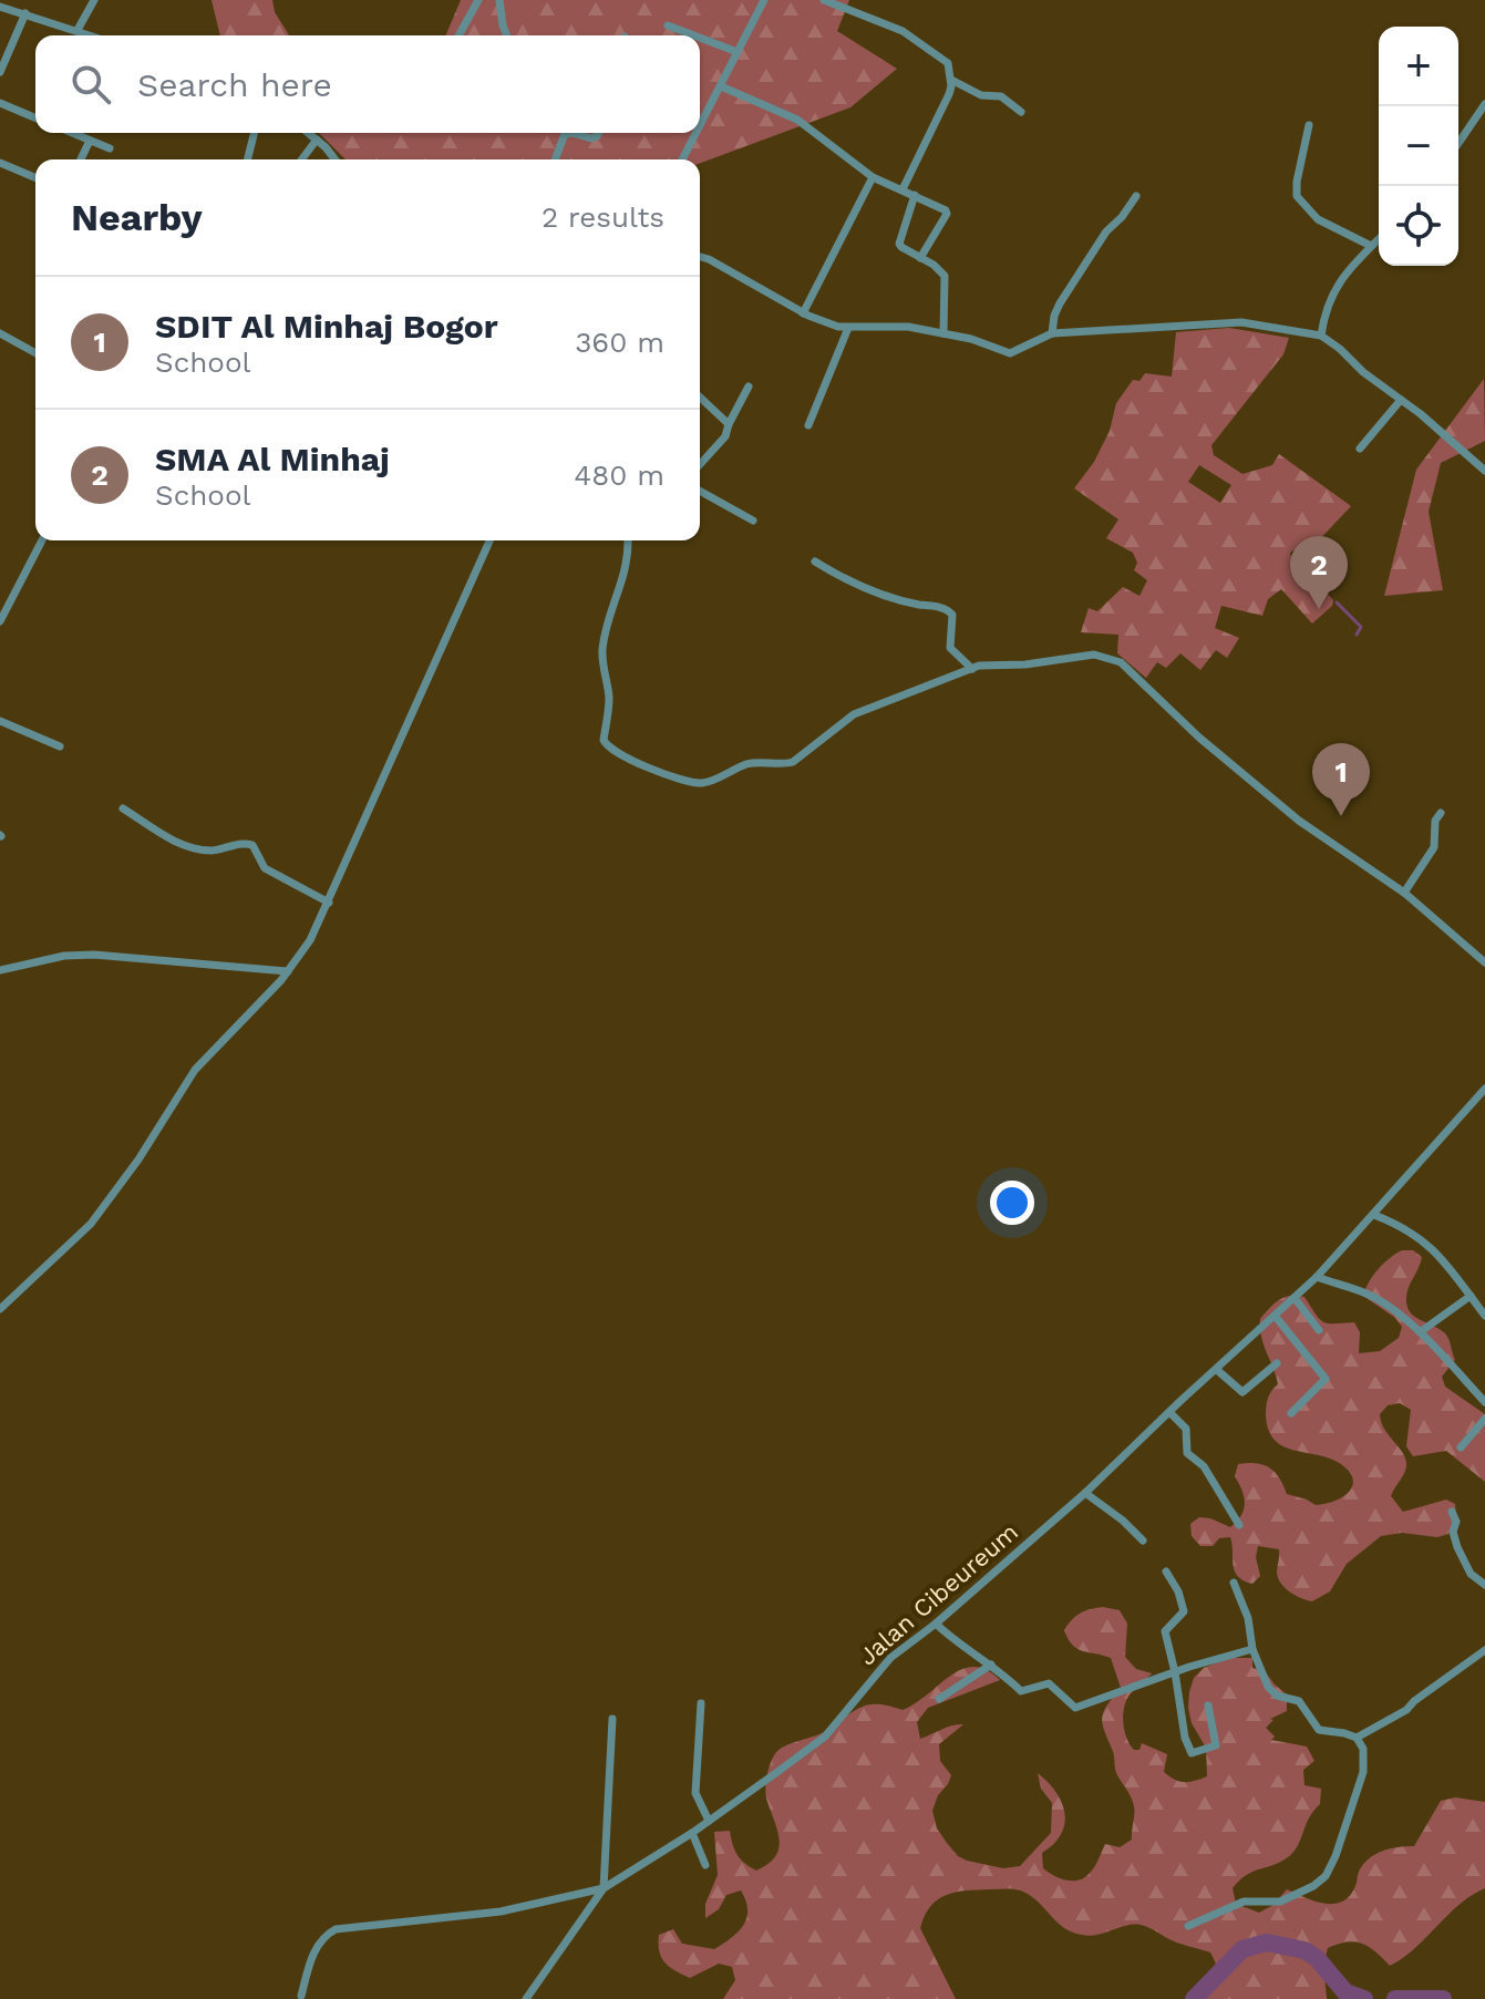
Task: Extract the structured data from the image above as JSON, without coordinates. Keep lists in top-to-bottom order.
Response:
{
  "streets": {
    "street": ["Jalan Cibeureum"]
  },
  "page": {
    "map_buttons": ["+", "−"],
    "search": "Search here",
    "heading": ["Nearby", "2 results"],
    "list": [
      {
        "mark": "1",
        "name": "SDIT Al Minhaj Bogor",
        "note": "School",
        "value": "360 m"
      },
      {
        "mark": "2",
        "name": "SMA Al Minhaj",
        "note": "School",
        "value": "480 m"
      }
    ],
    "pins": ["2", "1"]
  }
}
